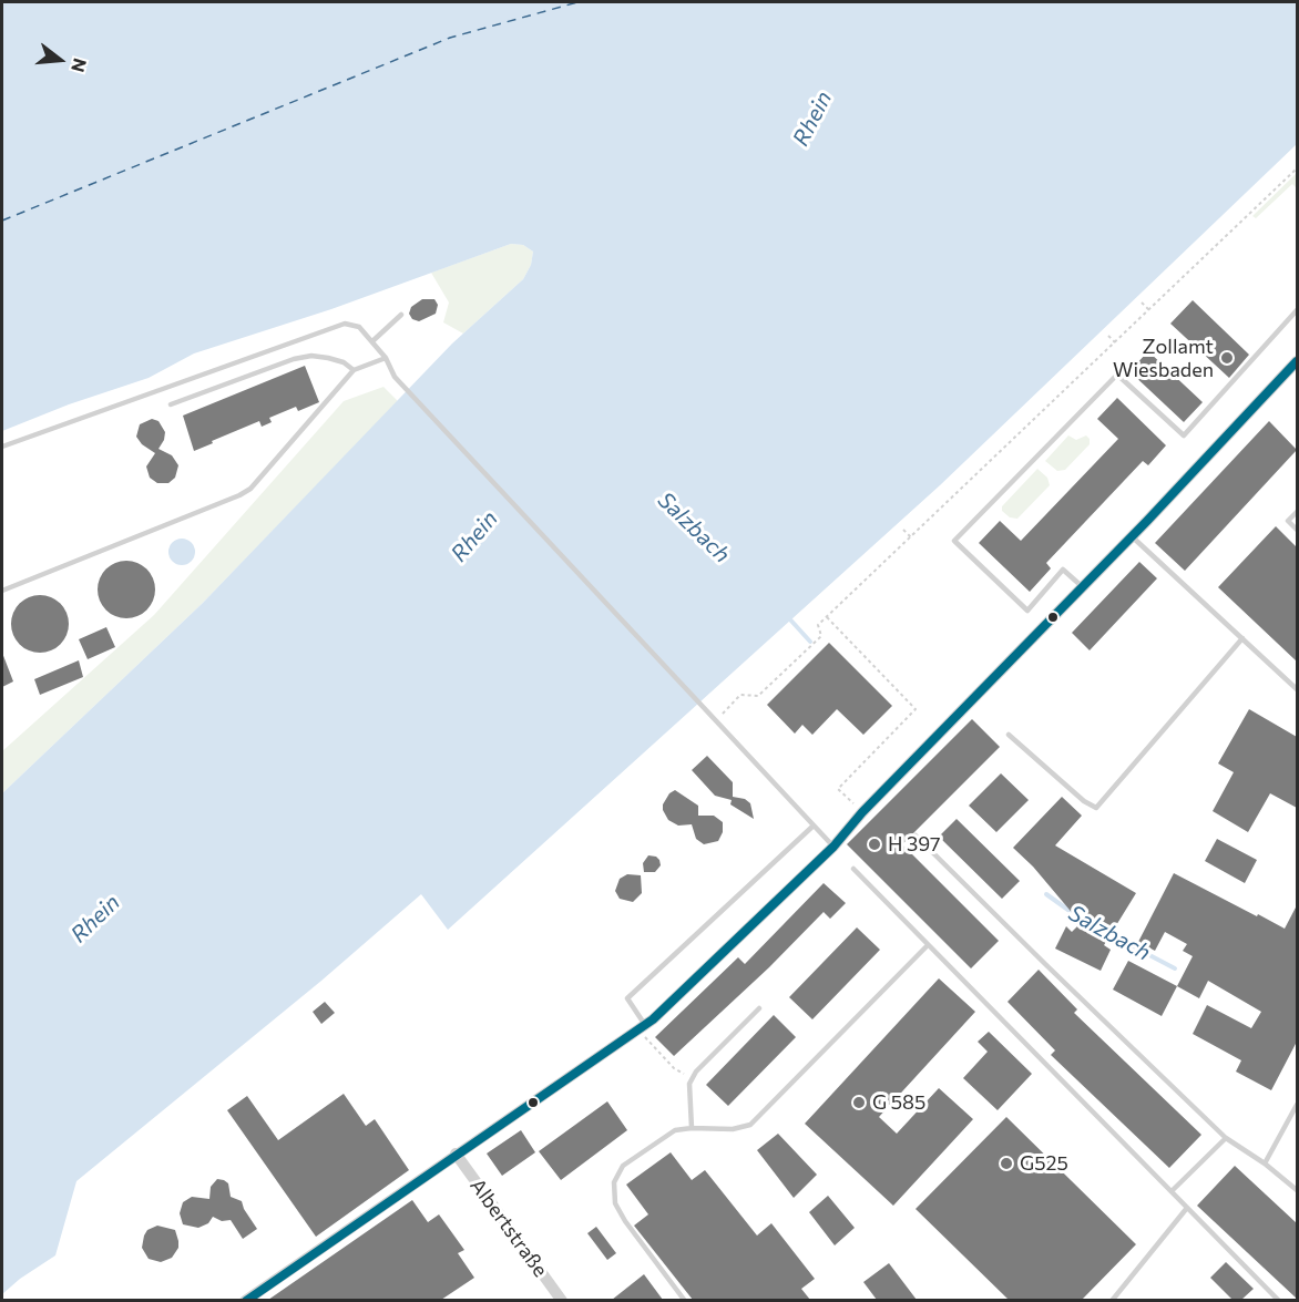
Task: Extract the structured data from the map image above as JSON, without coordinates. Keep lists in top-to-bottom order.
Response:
{
  "streets": {
    "street": ["Albertstraße"]
  },
  "water": ["Rhein", "Salzbach"],
  "places": [
    "Zollamt Wiesbaden",
    "H 397",
    "G 585",
    "G525"
  ],
  "north": "right"
}
